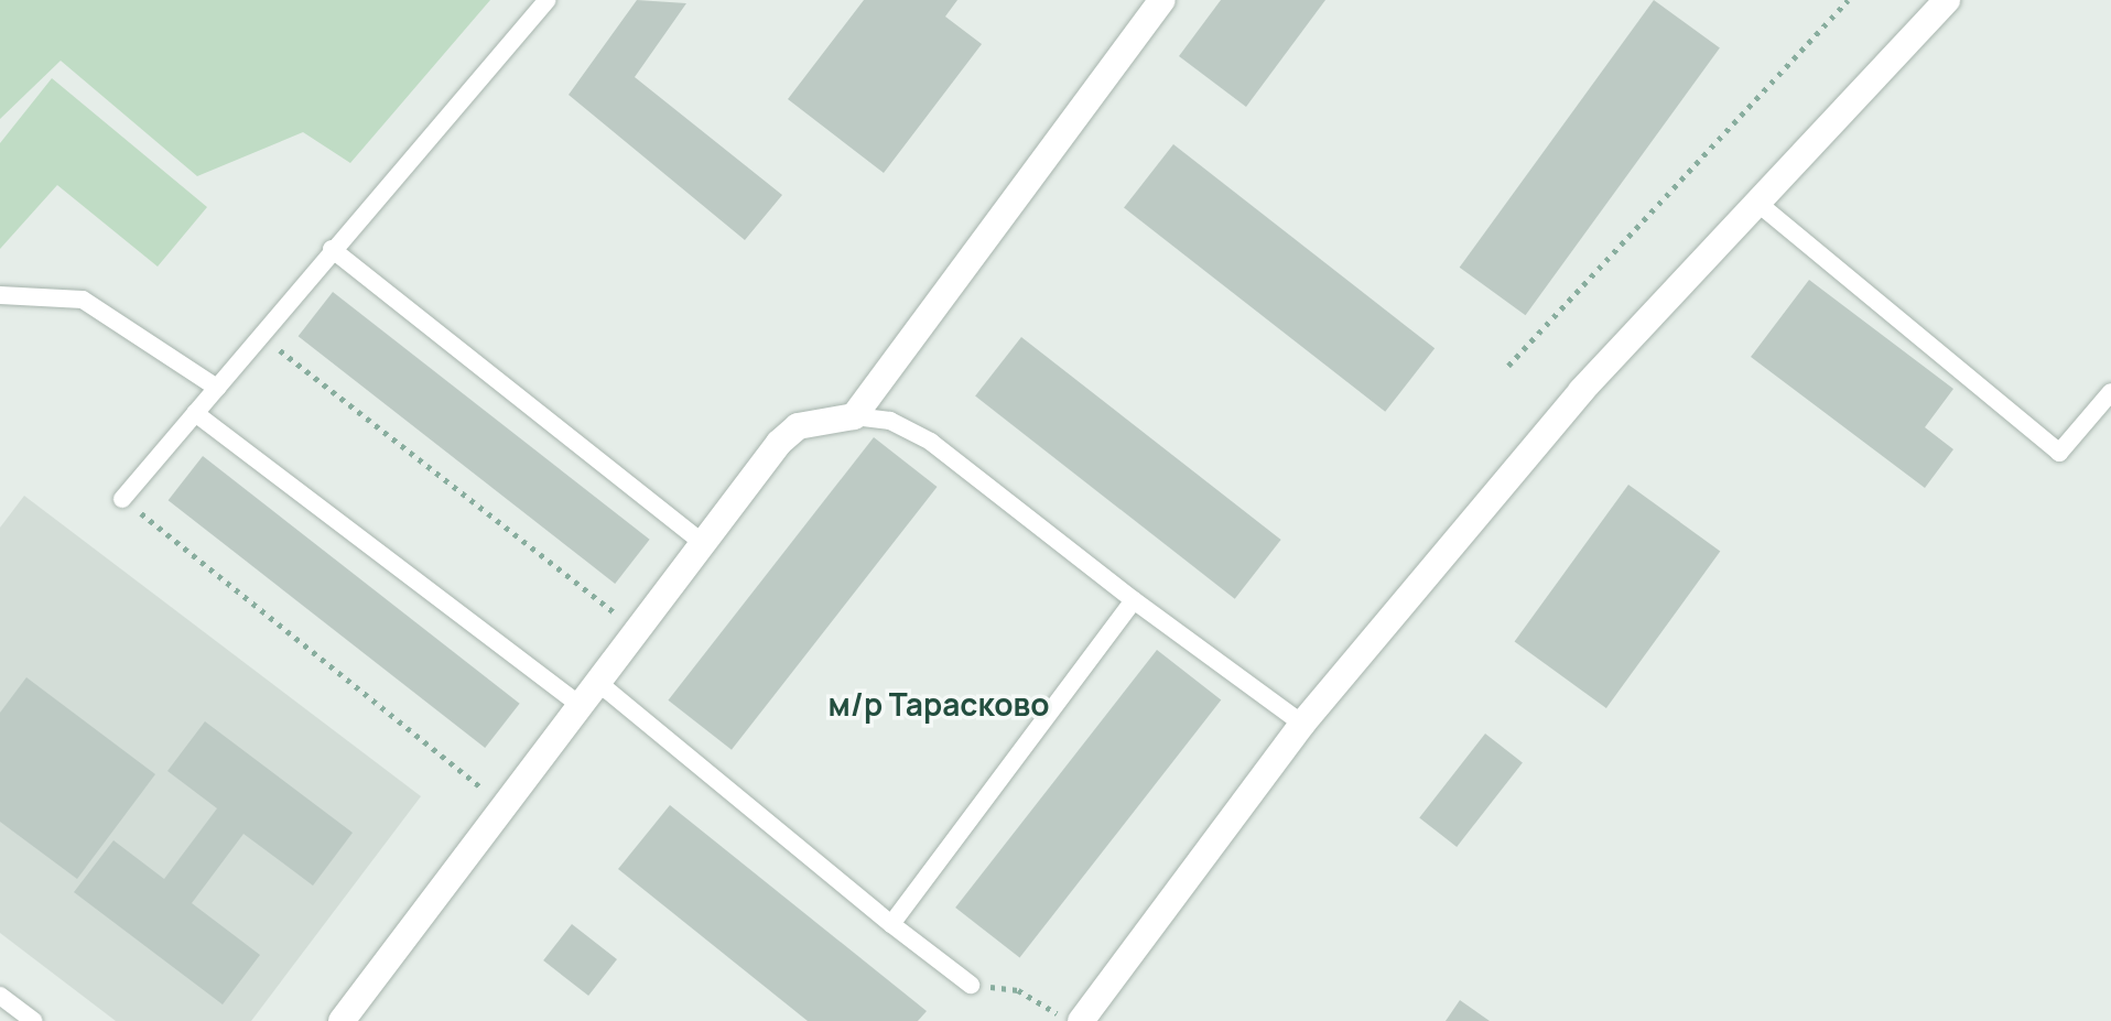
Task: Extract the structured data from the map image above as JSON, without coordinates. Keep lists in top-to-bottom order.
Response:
{
  "districts": ["м/р Тарасково"]
}
